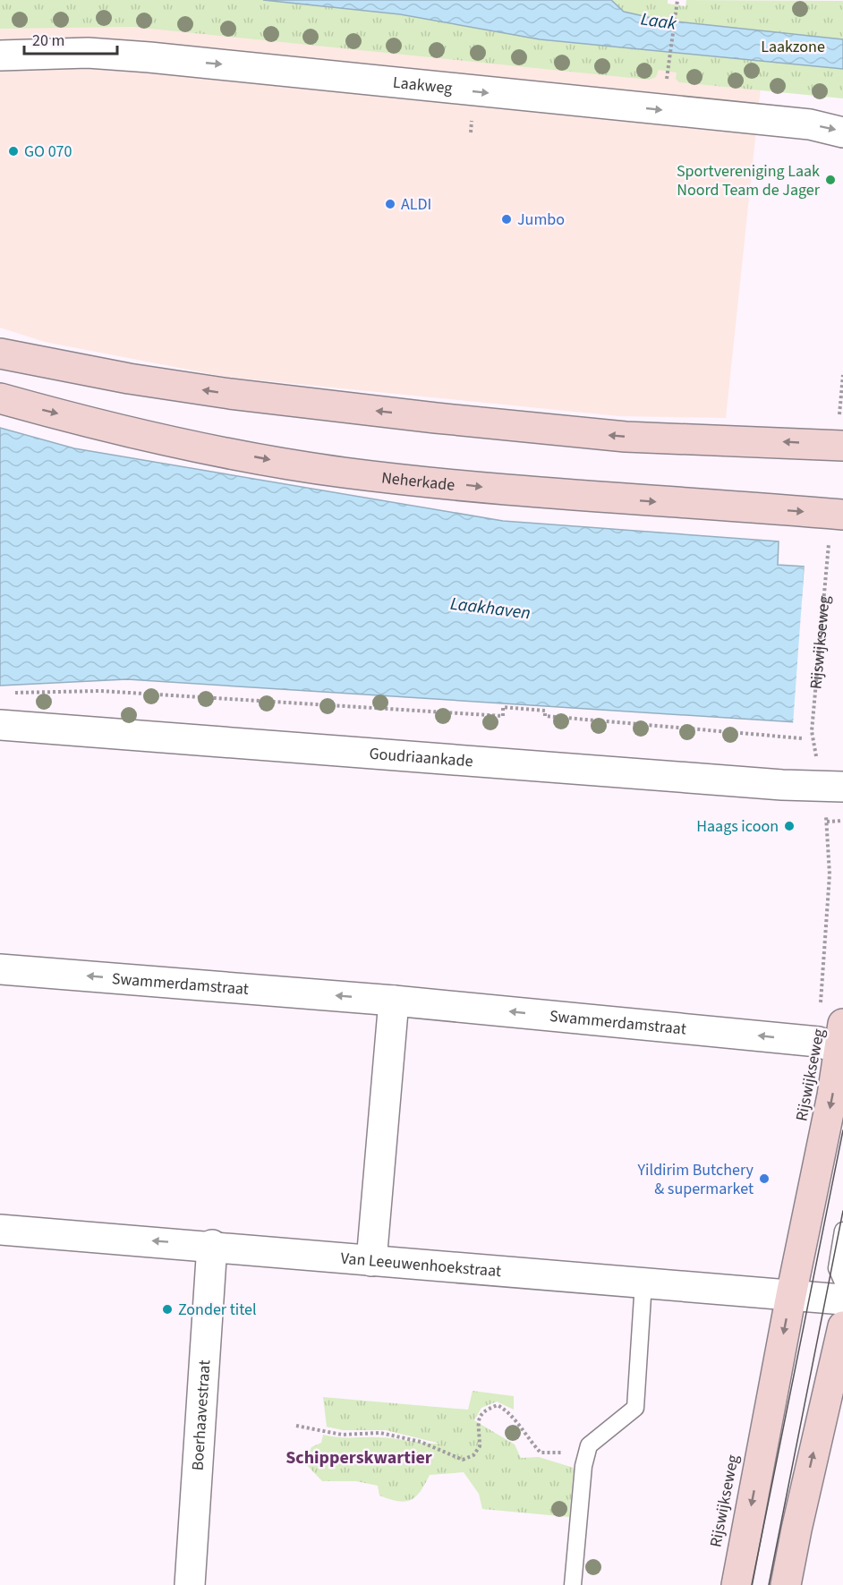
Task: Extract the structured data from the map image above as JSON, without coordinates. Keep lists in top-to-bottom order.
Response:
{
  "streets": {
    "main road": ["Neherkade", "Rijswijkseweg"],
    "street": [
      "Laakweg",
      "Goudriaankade",
      "Swammerdamstraat",
      "Van Leeuwenhoekstraat",
      "Boerhaavestraat"
    ]
  },
  "crossings": [
    ["Rijswijkseweg", "Goudriaankade"],
    ["Rijswijkseweg", "Swammerdamstraat"],
    ["Rijswijkseweg", "Van Leeuwenhoekstraat"],
    ["Van Leeuwenhoekstraat", "Boerhaavestraat"]
  ],
  "one_way": ["Laakweg", "Rijswijkseweg", "Swammerdamstraat"],
  "districts": ["Schipperskwartier"],
  "water": ["Laak", "Laakhaven"],
  "parks": ["Laakzone"],
  "places": [
    "GO 070",
    "Sportvereniging Laak Noord Team de Jager",
    "ALDI",
    "Jumbo",
    "Haags icoon",
    "Yildirim Butchery & supermarket",
    "Zonder titel"
  ],
  "scale_bar": "20 m"
}
